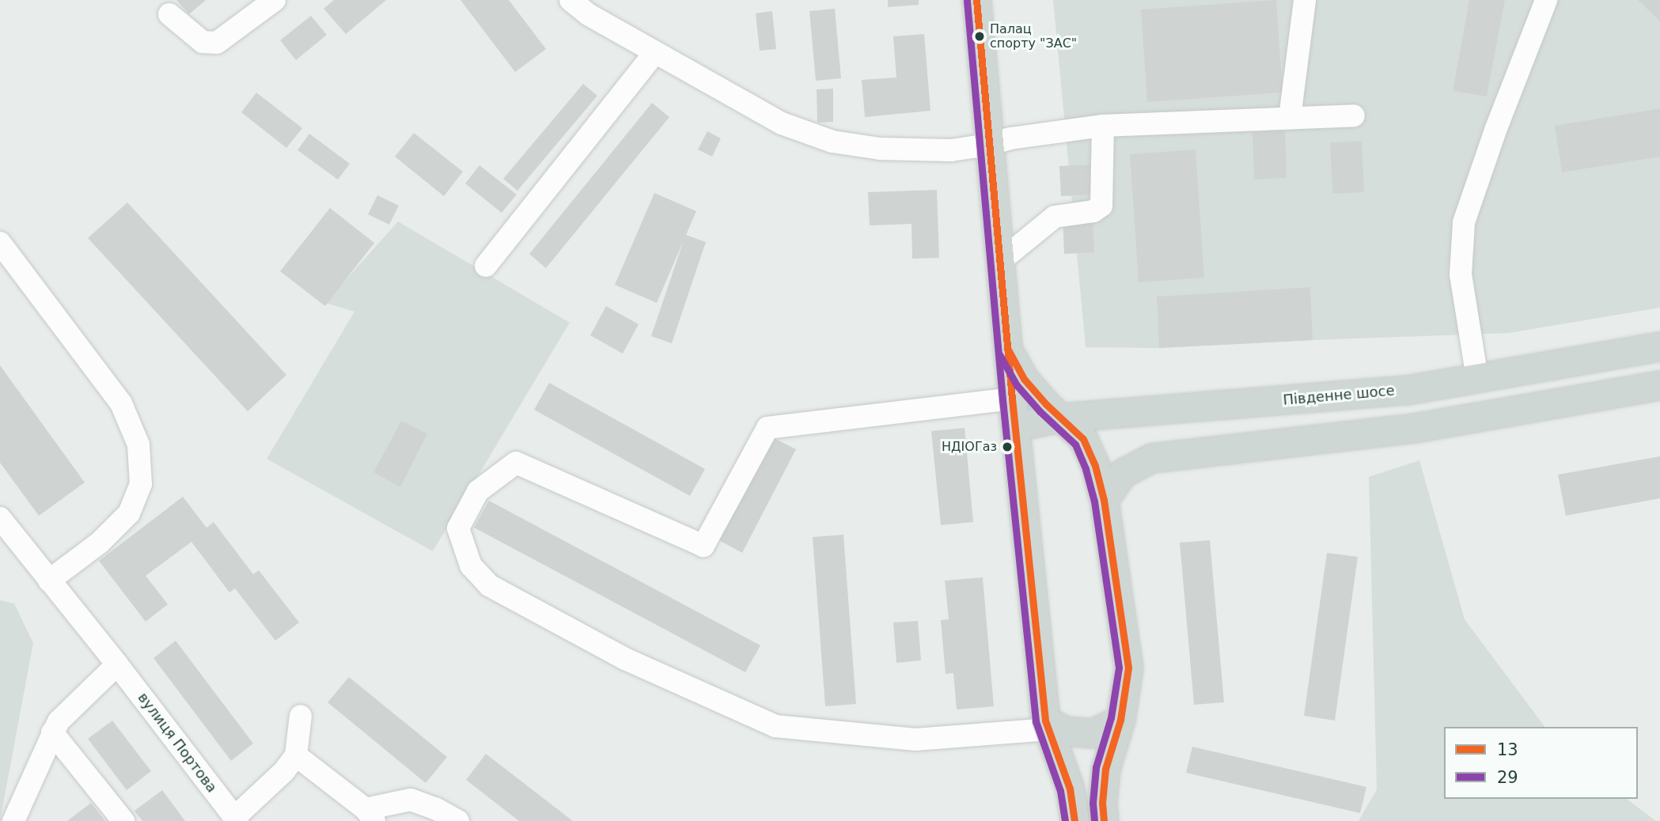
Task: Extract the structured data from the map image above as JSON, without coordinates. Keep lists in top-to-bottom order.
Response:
{
  "streets": {
    "main road": ["Південне шосе"],
    "street": ["вулиця Портова"]
  },
  "places": ["Палац спорту \"ЗАС\"", "НДІОГаз"],
  "lines": ["transit line 13", "transit line 29"],
  "legend": ["13", "29"]
}
